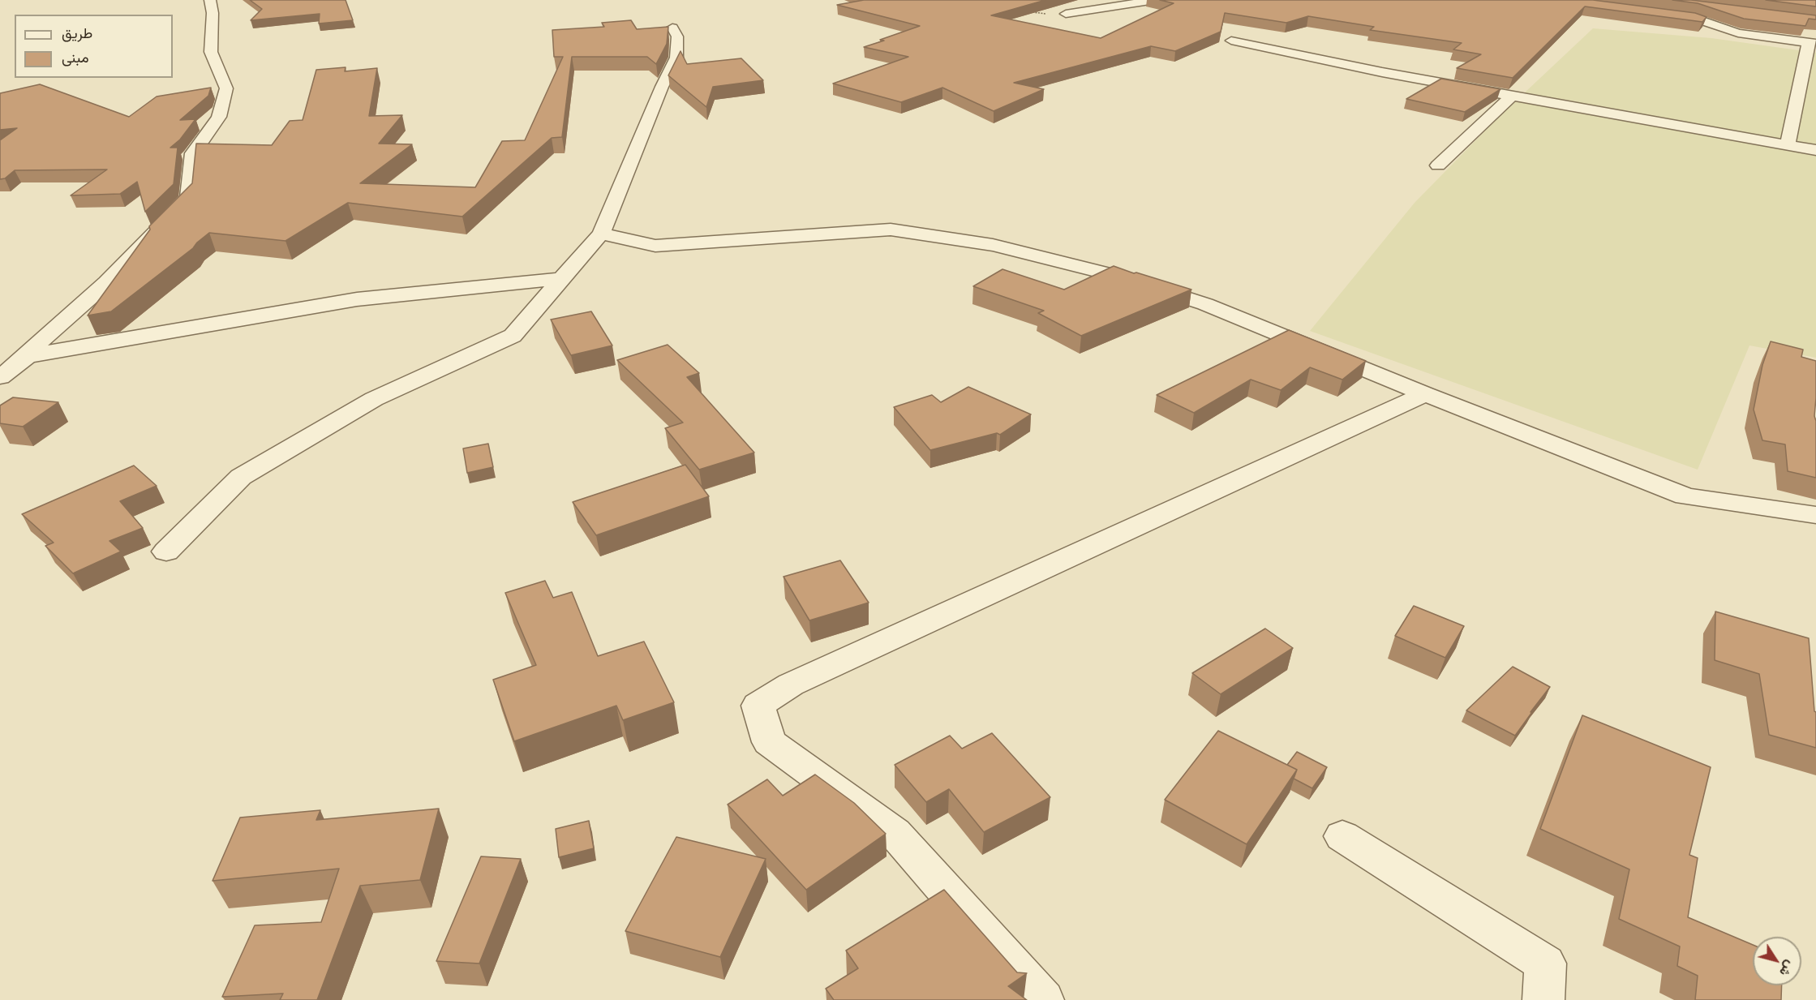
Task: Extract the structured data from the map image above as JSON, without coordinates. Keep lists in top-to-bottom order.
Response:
{
  "legend": ["طريق", "مبنى"],
  "north": "bottom right"
}
